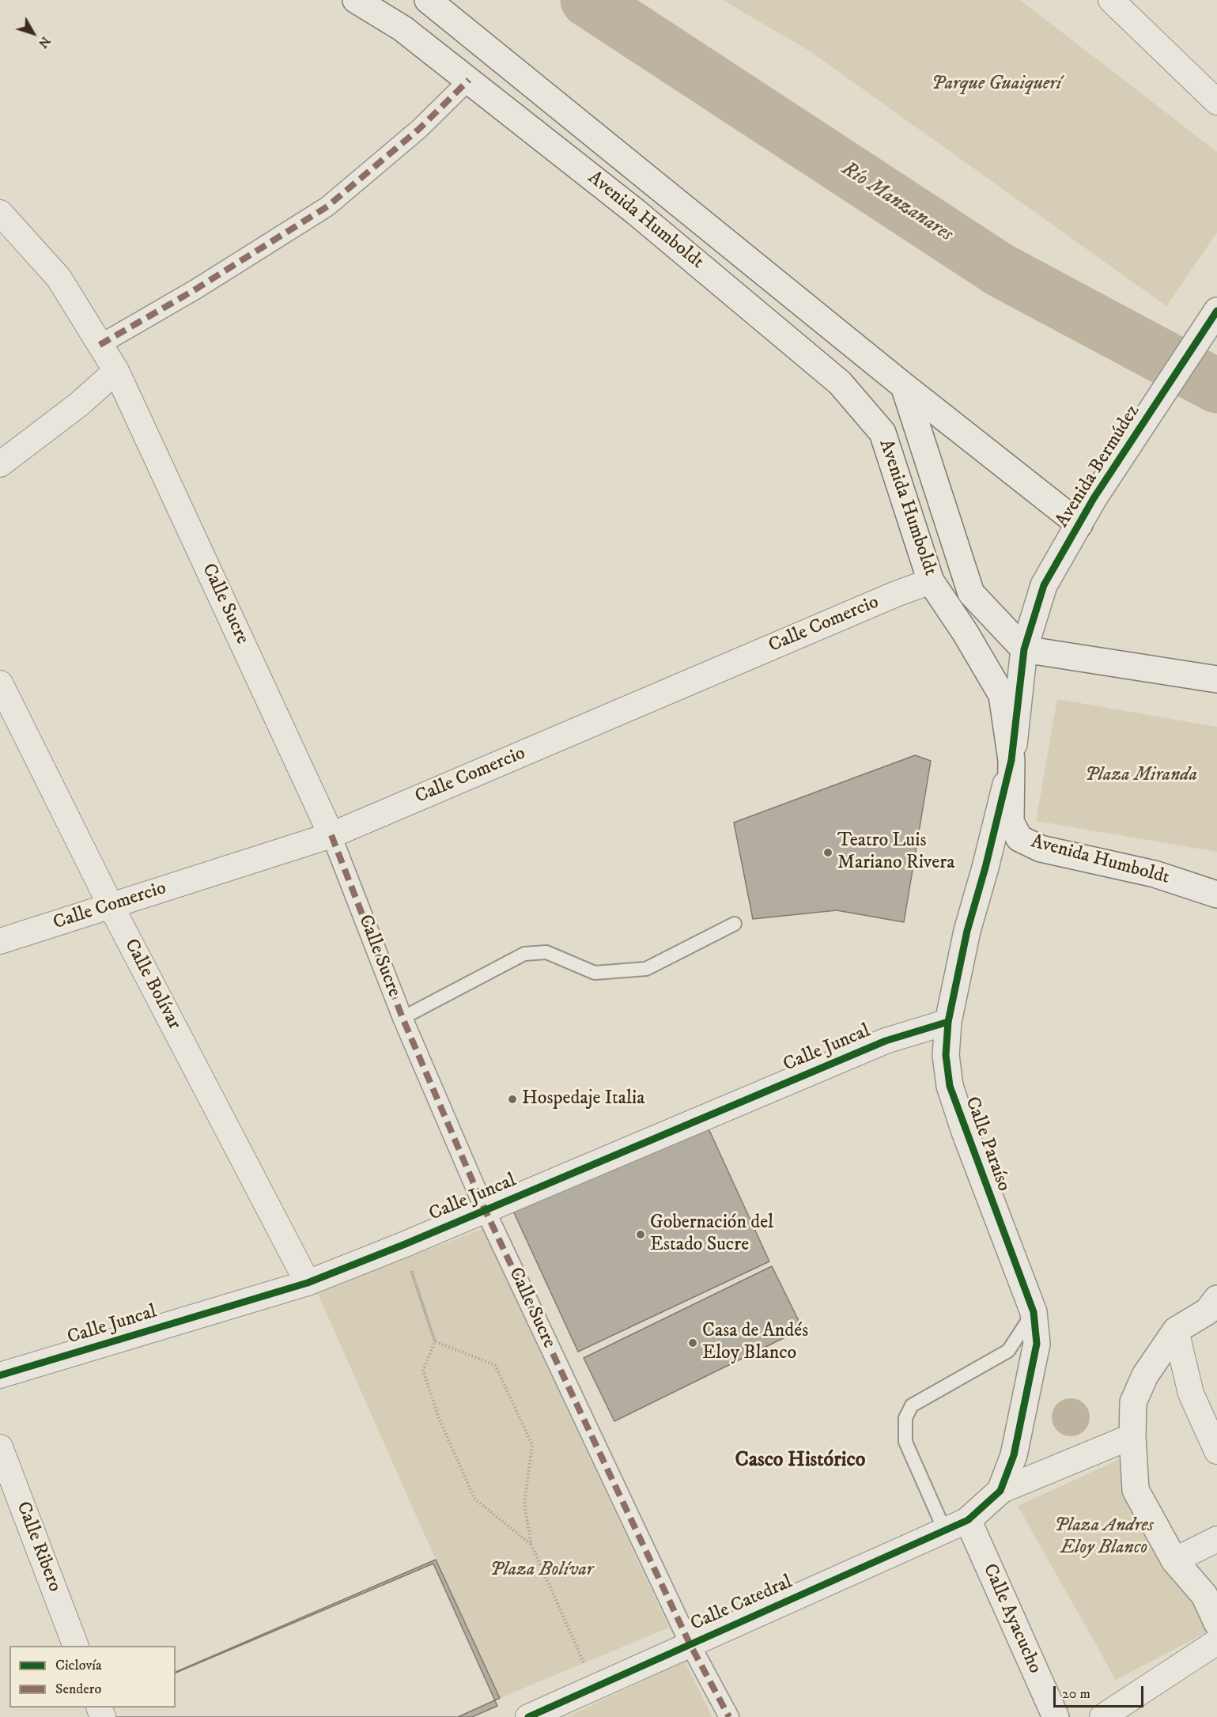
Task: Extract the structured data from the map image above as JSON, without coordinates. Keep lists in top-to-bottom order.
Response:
{
  "streets": {
    "main road": [
      "Avenida Humboldt",
      "Avenida Bermúdez",
      "Calle Paraíso",
      "Calle Ayacucho"
    ],
    "street": [
      "Calle Sucre",
      "Calle Comercio",
      "Calle Bolívar",
      "Calle Juncal",
      "Calle Ribero",
      "Calle Catedral"
    ]
  },
  "crossings": [
    ["Avenida Humboldt", "Avenida Bermúdez"],
    ["Avenida Humboldt", "Calle Comercio"],
    ["Avenida Humboldt", "Calle Paraíso"],
    ["Avenida Bermúdez", "Calle Paraíso"],
    ["Calle Sucre", "Calle Comercio"],
    ["Calle Sucre", "Calle Juncal"],
    ["Calle Sucre", "Calle Catedral"],
    ["Calle Comercio", "Calle Bolívar"],
    ["Calle Bolívar", "Calle Juncal"],
    ["Calle Juncal", "Calle Paraíso"],
    ["Calle Paraíso", "Calle Catedral"],
    ["Calle Paraíso", "Calle Ayacucho"],
    ["Calle Catedral", "Calle Ayacucho"]
  ],
  "districts": ["Casco Histórico"],
  "water": ["Río Manzanares"],
  "parks": [
    "Parque Guaiquerí",
    "Plaza Miranda",
    "Plaza Andres Eloy Blanco",
    "Plaza Bolívar"
  ],
  "places": [
    "Teatro Luis Mariano Rivera",
    "Hospedaje Italia",
    "Gobernación del Estado Sucre",
    "Casa de Andés Eloy Blanco"
  ],
  "legend": ["Ciclovía", "Sendero"],
  "scale_bar": "20 m",
  "north": "bottom right"
}
